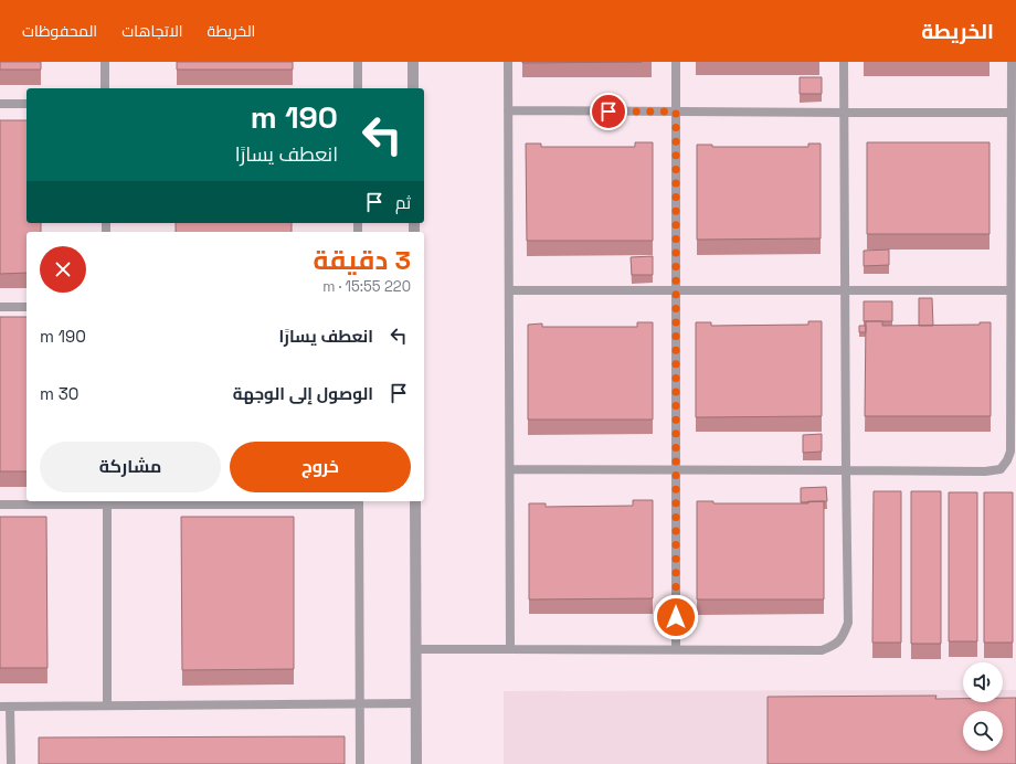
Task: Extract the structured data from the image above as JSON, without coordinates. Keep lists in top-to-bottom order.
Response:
{
  "page": {
    "header": "الخريطة",
    "nav": ["الخريطة", "الاتجاهات", "المحفوظات"],
    "turn": ["190 m", "انعطف يسارًا"],
    "then": "ثم",
    "heading": ["3 دقيقة", "220 m · 15:55"],
    "list": [
      {
        "name": "انعطف يسارًا",
        "value": "190 m"
      },
      {
        "name": "الوصول إلى الوجهة",
        "value": "30 m"
      }
    ],
    "buttons": ["خروج", "مشاركة"]
  }
}
